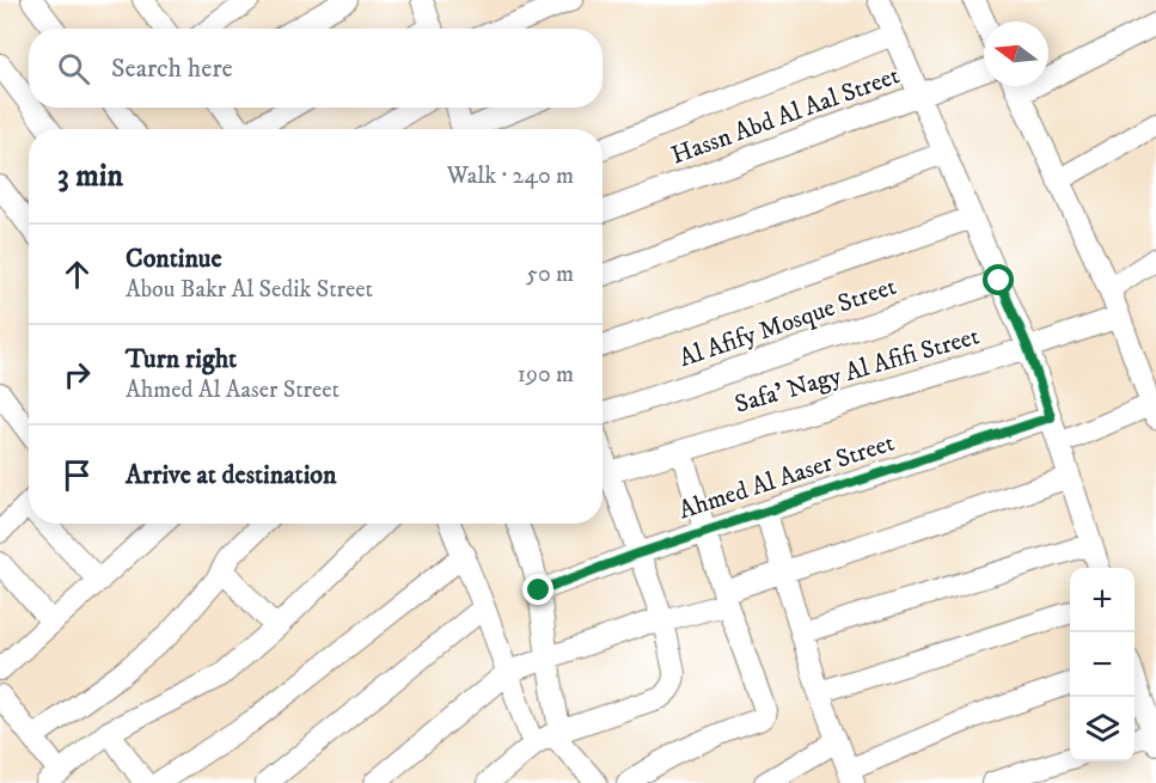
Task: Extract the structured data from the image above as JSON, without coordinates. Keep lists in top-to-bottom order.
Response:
{
  "streets": {
    "street": [
      "Hassn Abd Al Aal Street",
      "Al Afify Mosque Street",
      "Safa' Nagy Al Afifi Street",
      "Ahmed Al Aaser Street"
    ]
  },
  "north": "left",
  "page": {
    "search": "Search here",
    "heading": ["3 min", "Walk · 240 m"],
    "list": [
      ["Continue", "Abou Bakr Al Sedik Street", "50 m"],
      ["Turn right", "Ahmed Al Aaser Street", "190 m"],
      "Arrive at destination"
    ],
    "map_buttons": ["+", "−"]
  }
}
